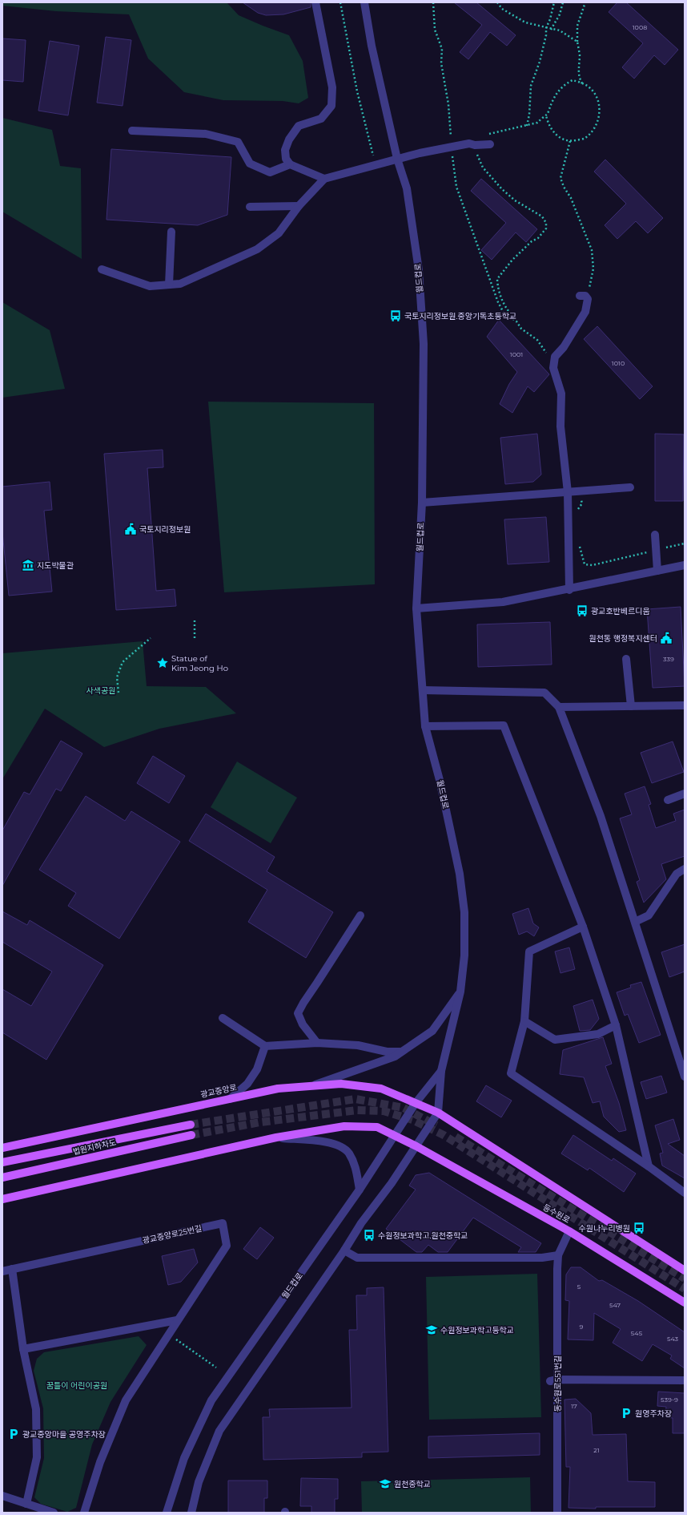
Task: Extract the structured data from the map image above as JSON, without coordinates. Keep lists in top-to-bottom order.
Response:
{
  "streets": {
    "main road": ["광교중앙로", "법원지하차도", "동수원로"],
    "street": ["월드컵로", "광교중앙로25번길", "동수원로551번길"]
  },
  "crossings": [
    ["월드컵로", "광교중앙로"],
    ["월드컵로", "동수원로"],
    ["동수원로", "동수원로551번길"]
  ],
  "parks": ["사색공원", "꿈틀이 어린이공원"],
  "places": {
    "bus stop": [
      "국토지리정보원.중앙기독초등학교",
      "광교호반베르디움",
      "수원나누리병원",
      "수원정보과학고.원천중학교"
    ],
    "public building": ["국토지리정보원", "원천동 행정복지센터"],
    "museum": ["지도박물관"],
    "place": ["Statue of Kim Jeong Ho"],
    "school or university": ["수원정보과학고등학교", "원천중학교"],
    "parking": ["원영주차장", "광교중앙마을 공영주차장"]
  },
  "house_numbers": [
    "1008",
    "1001",
    "1010",
    "339",
    "5",
    "547",
    "9",
    "545",
    "543",
    "539-9",
    "17",
    "21"
  ]
}
